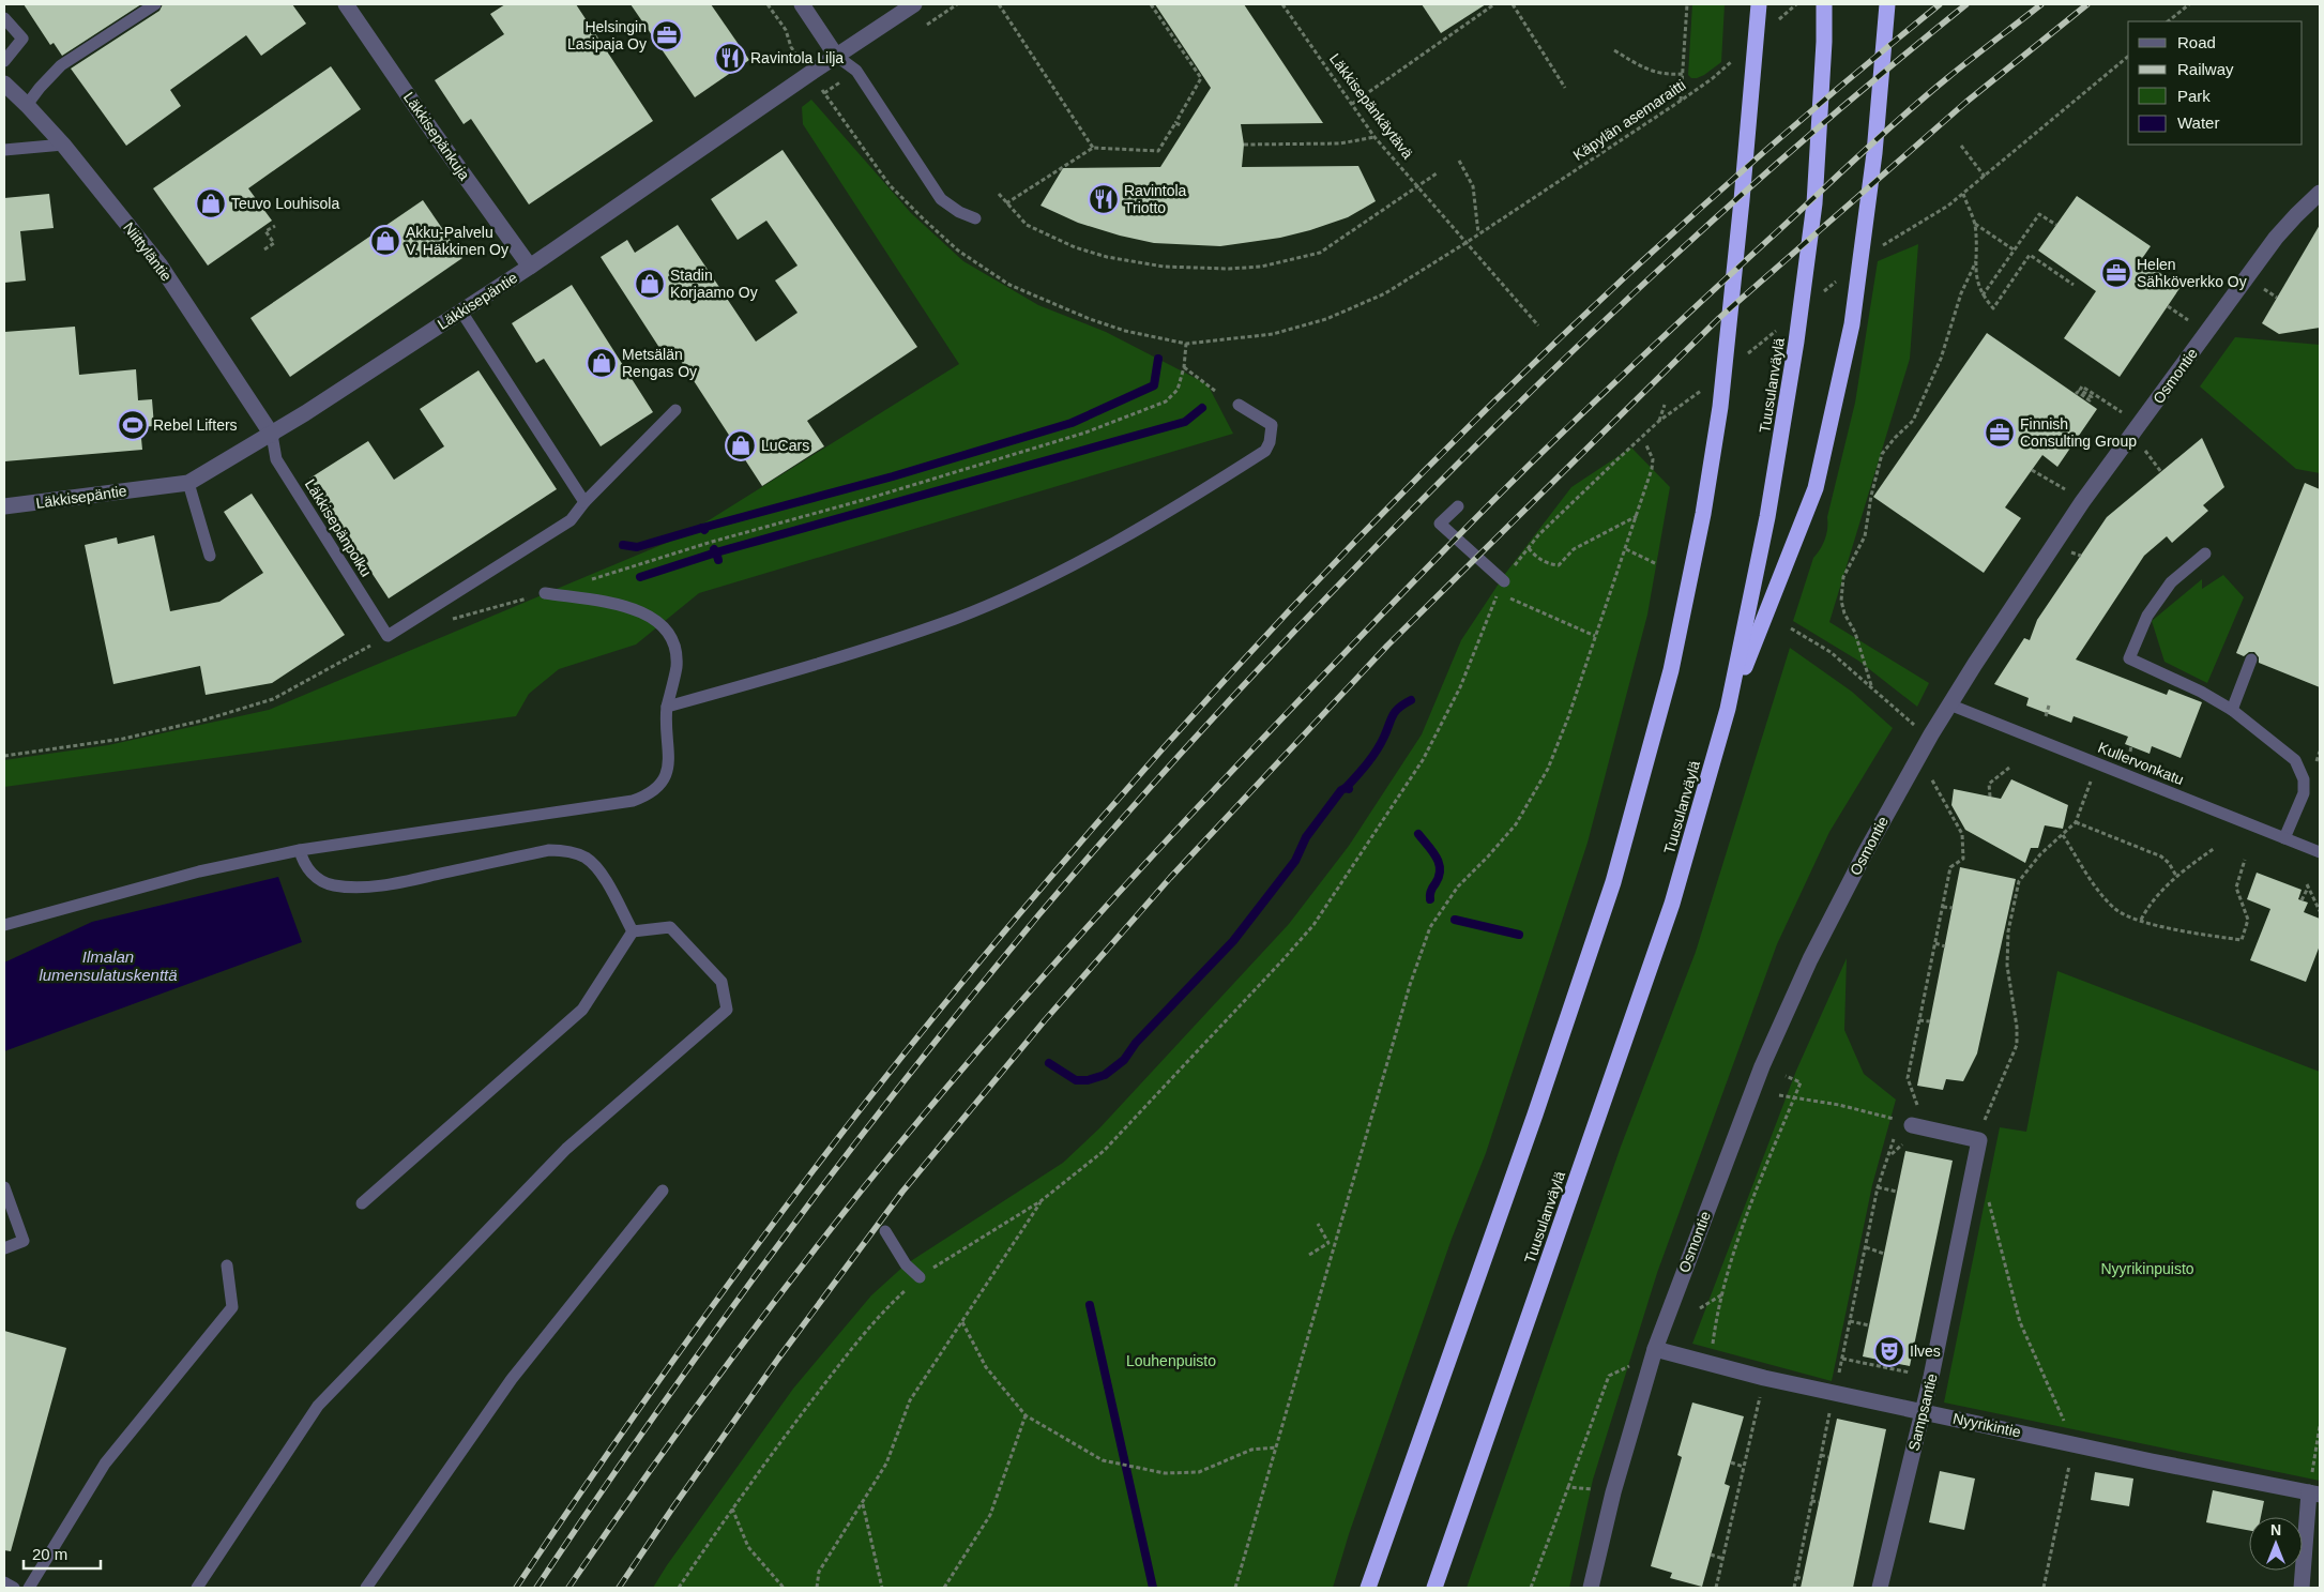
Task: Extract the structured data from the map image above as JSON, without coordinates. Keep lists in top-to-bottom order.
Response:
{
  "streets": {
    "highway": ["Tuusulanväylä"],
    "street": [
      "Läkkisepänkuja",
      "Niittyläntie",
      "Läkkisepäntie",
      "Osmontie",
      "Sampsantie",
      "Nyyrikintie"
    ],
    "lane": ["Läkkisepänpolku", "Kullervonkatu"],
    "path": ["Läkkisepänkäytävä", "Käpylän asemaraitti"]
  },
  "crossings": [
    ["Läkkisepänkäytävä", "Käpylän asemaraitti"],
    ["Läkkisepänkuja", "Läkkisepäntie"],
    ["Niittyläntie", "Läkkisepäntie"],
    ["Niittyläntie", "Läkkisepänpolku"],
    ["Läkkisepäntie", "Läkkisepänpolku"],
    ["Osmontie", "Kullervonkatu"],
    ["Osmontie", "Nyyrikintie"],
    ["Sampsantie", "Nyyrikintie"]
  ],
  "water": ["Ilmalan lumensulatuskenttä"],
  "parks": ["Nyyrikinpuisto", "Louhenpuisto"],
  "places": {
    "office": ["Helsingin Lasipaja Oy", "Helen Sähköverkko Oy", "Finnish Consulting Group"],
    "restaurant": ["Ravintola Lilja", "Ravintola Triotto"],
    "shop": [
      "Teuvo Louhisola",
      "Akku-Palvelu V. Häkkinen Oy",
      "Stadin Korjaamo Oy",
      "Metsälän Rengas Oy",
      "LuCars"
    ],
    "sports": ["Rebel Lifters"],
    "theatre": ["Ilves"]
  },
  "legend": [
    "Road",
    "Railway",
    "Park",
    "Water"
  ],
  "scale_bar": "20 m",
  "north": "top"
}
